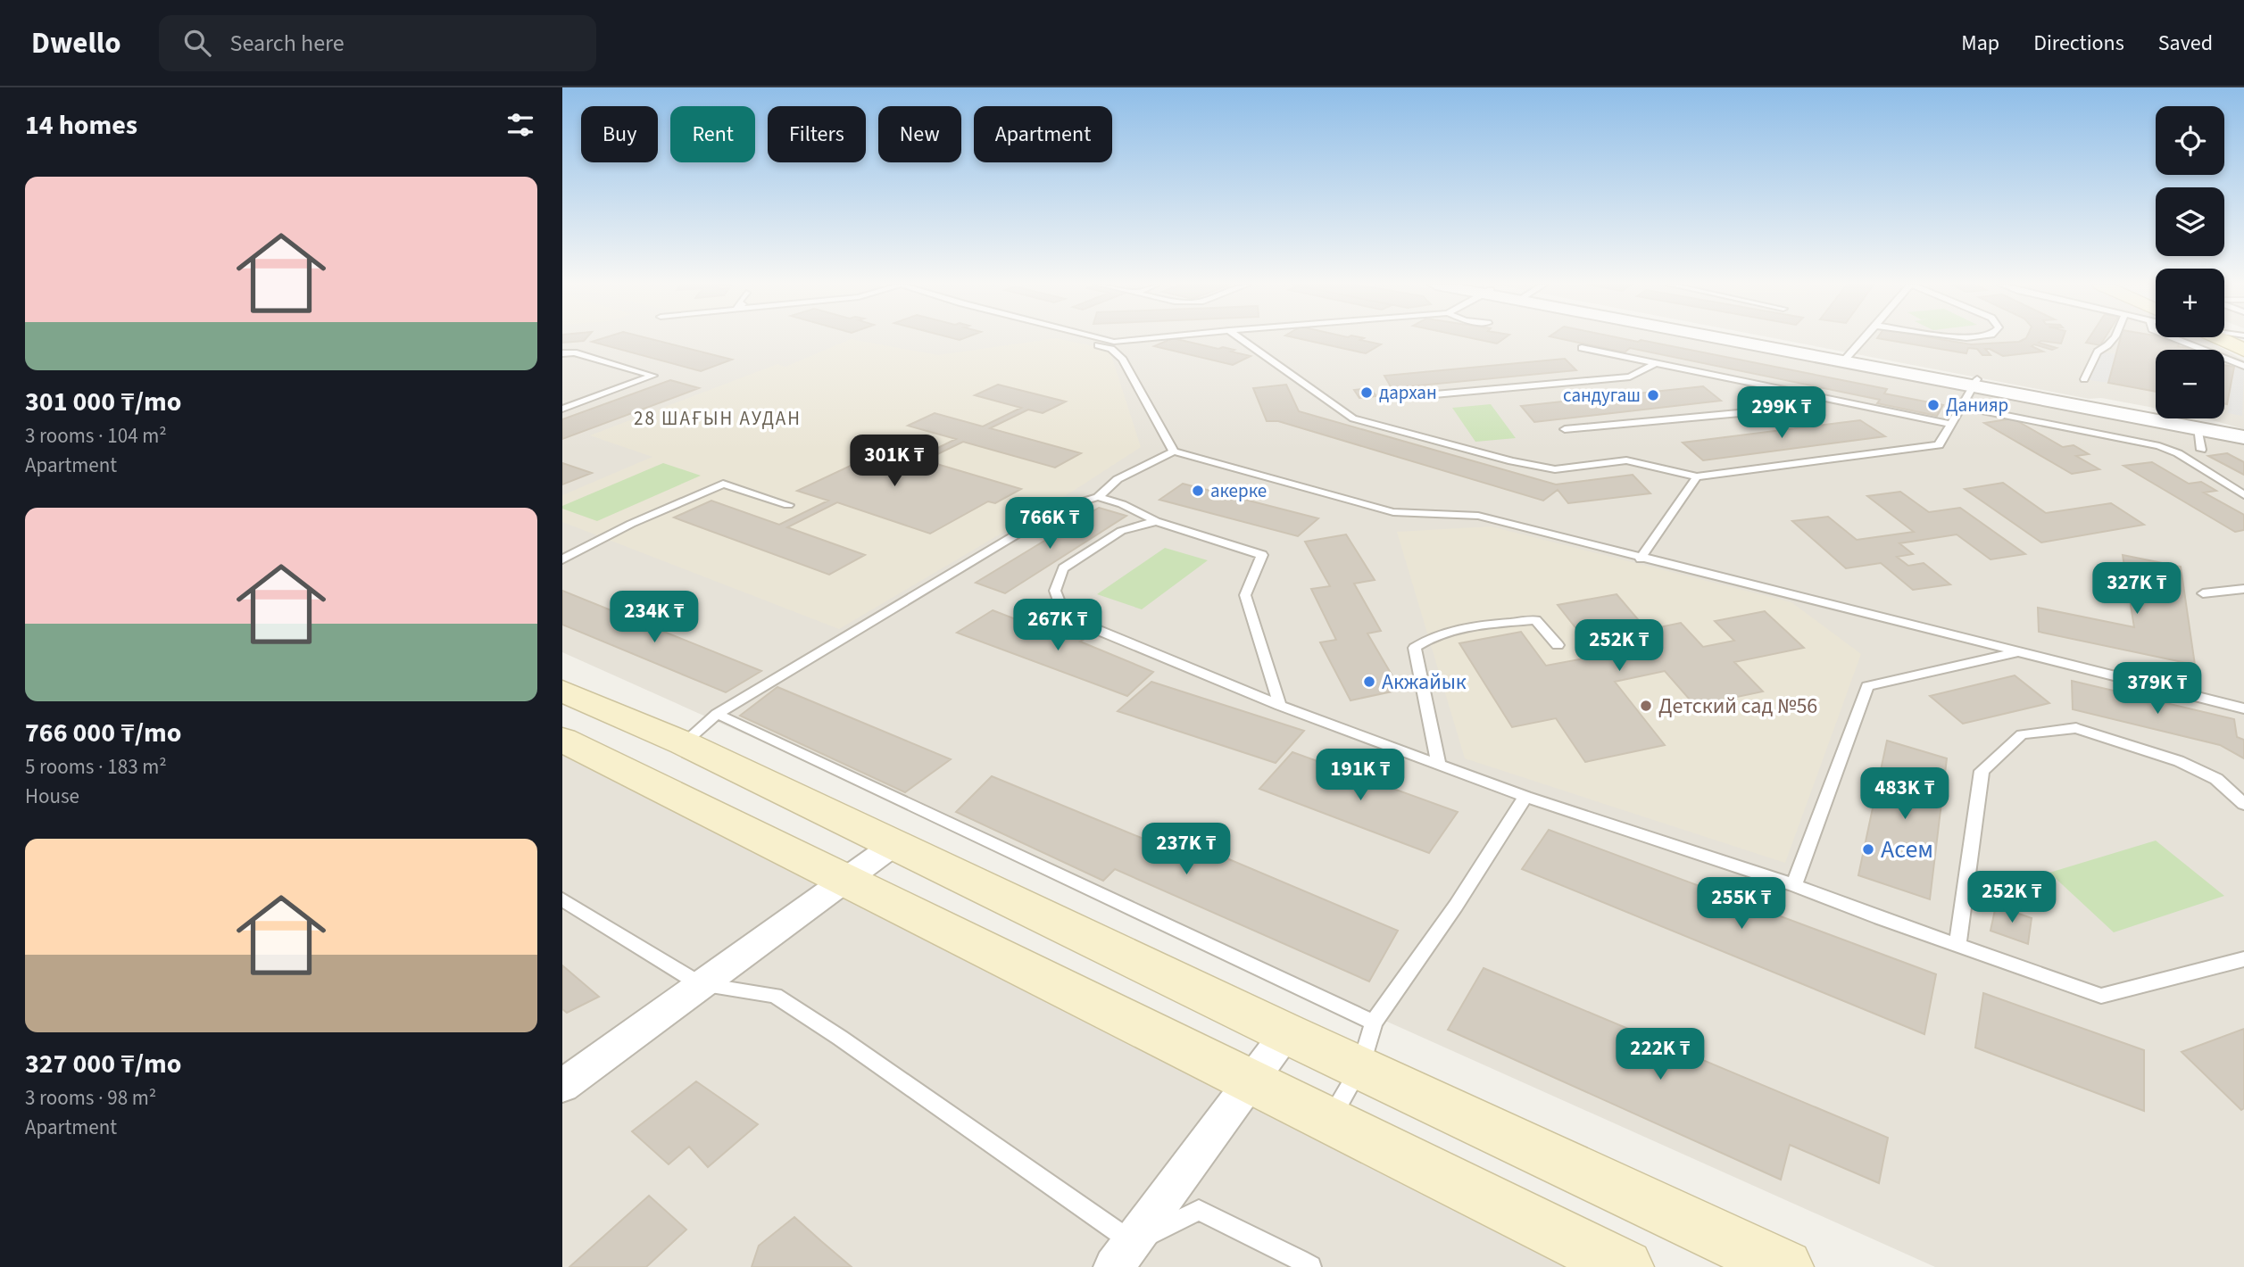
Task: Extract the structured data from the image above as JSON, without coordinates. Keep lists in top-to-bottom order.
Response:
{
  "districts": ["28 ШАҒЫН АУДАН"],
  "places": [
    "дархан",
    "сандугаш",
    "Данияр",
    "акерке",
    "Акжайык",
    "Детский сад №56",
    "Асем"
  ],
  "page": {
    "header": "Dwello",
    "search": "Search here",
    "nav": ["Map", "Directions", "Saved"],
    "heading": "14 homes",
    "map_buttons": ["+", "−"],
    "chip": [
      "Buy",
      "Rent",
      "Filters",
      "New",
      "Apartment"
    ],
    "list": [
      {
        "name": "301 000 ₸/mo",
        "note": "3 rooms · 104 m² · Apartment"
      },
      {
        "name": "766 000 ₸/mo",
        "note": "5 rooms · 183 m² · House"
      },
      {
        "name": "327 000 ₸/mo",
        "note": "3 rooms · 98 m² · Apartment"
      }
    ],
    "price": [
      "299K ₸",
      "301K ₸",
      "766K ₸",
      "327K ₸",
      "234K ₸",
      "267K ₸",
      "252K ₸",
      "379K ₸",
      "191K ₸",
      "483K ₸",
      "237K ₸",
      "252K ₸",
      "255K ₸",
      "222K ₸"
    ]
  }
}
